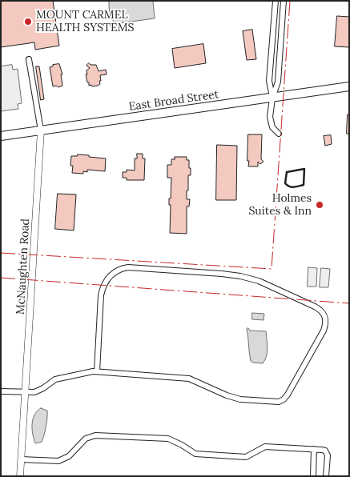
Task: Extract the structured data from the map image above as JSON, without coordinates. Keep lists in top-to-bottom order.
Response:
{
  "streets": {
    "highway": ["East Broad Street"],
    "street": ["McNaughten Road"]
  },
  "crossings": [
    ["East Broad Street", "McNaughten Road"]
  ],
  "places": ["MOUNT CARMEL HEALTH SYSTEMS", "Holmes Suites & Inn"]
}
